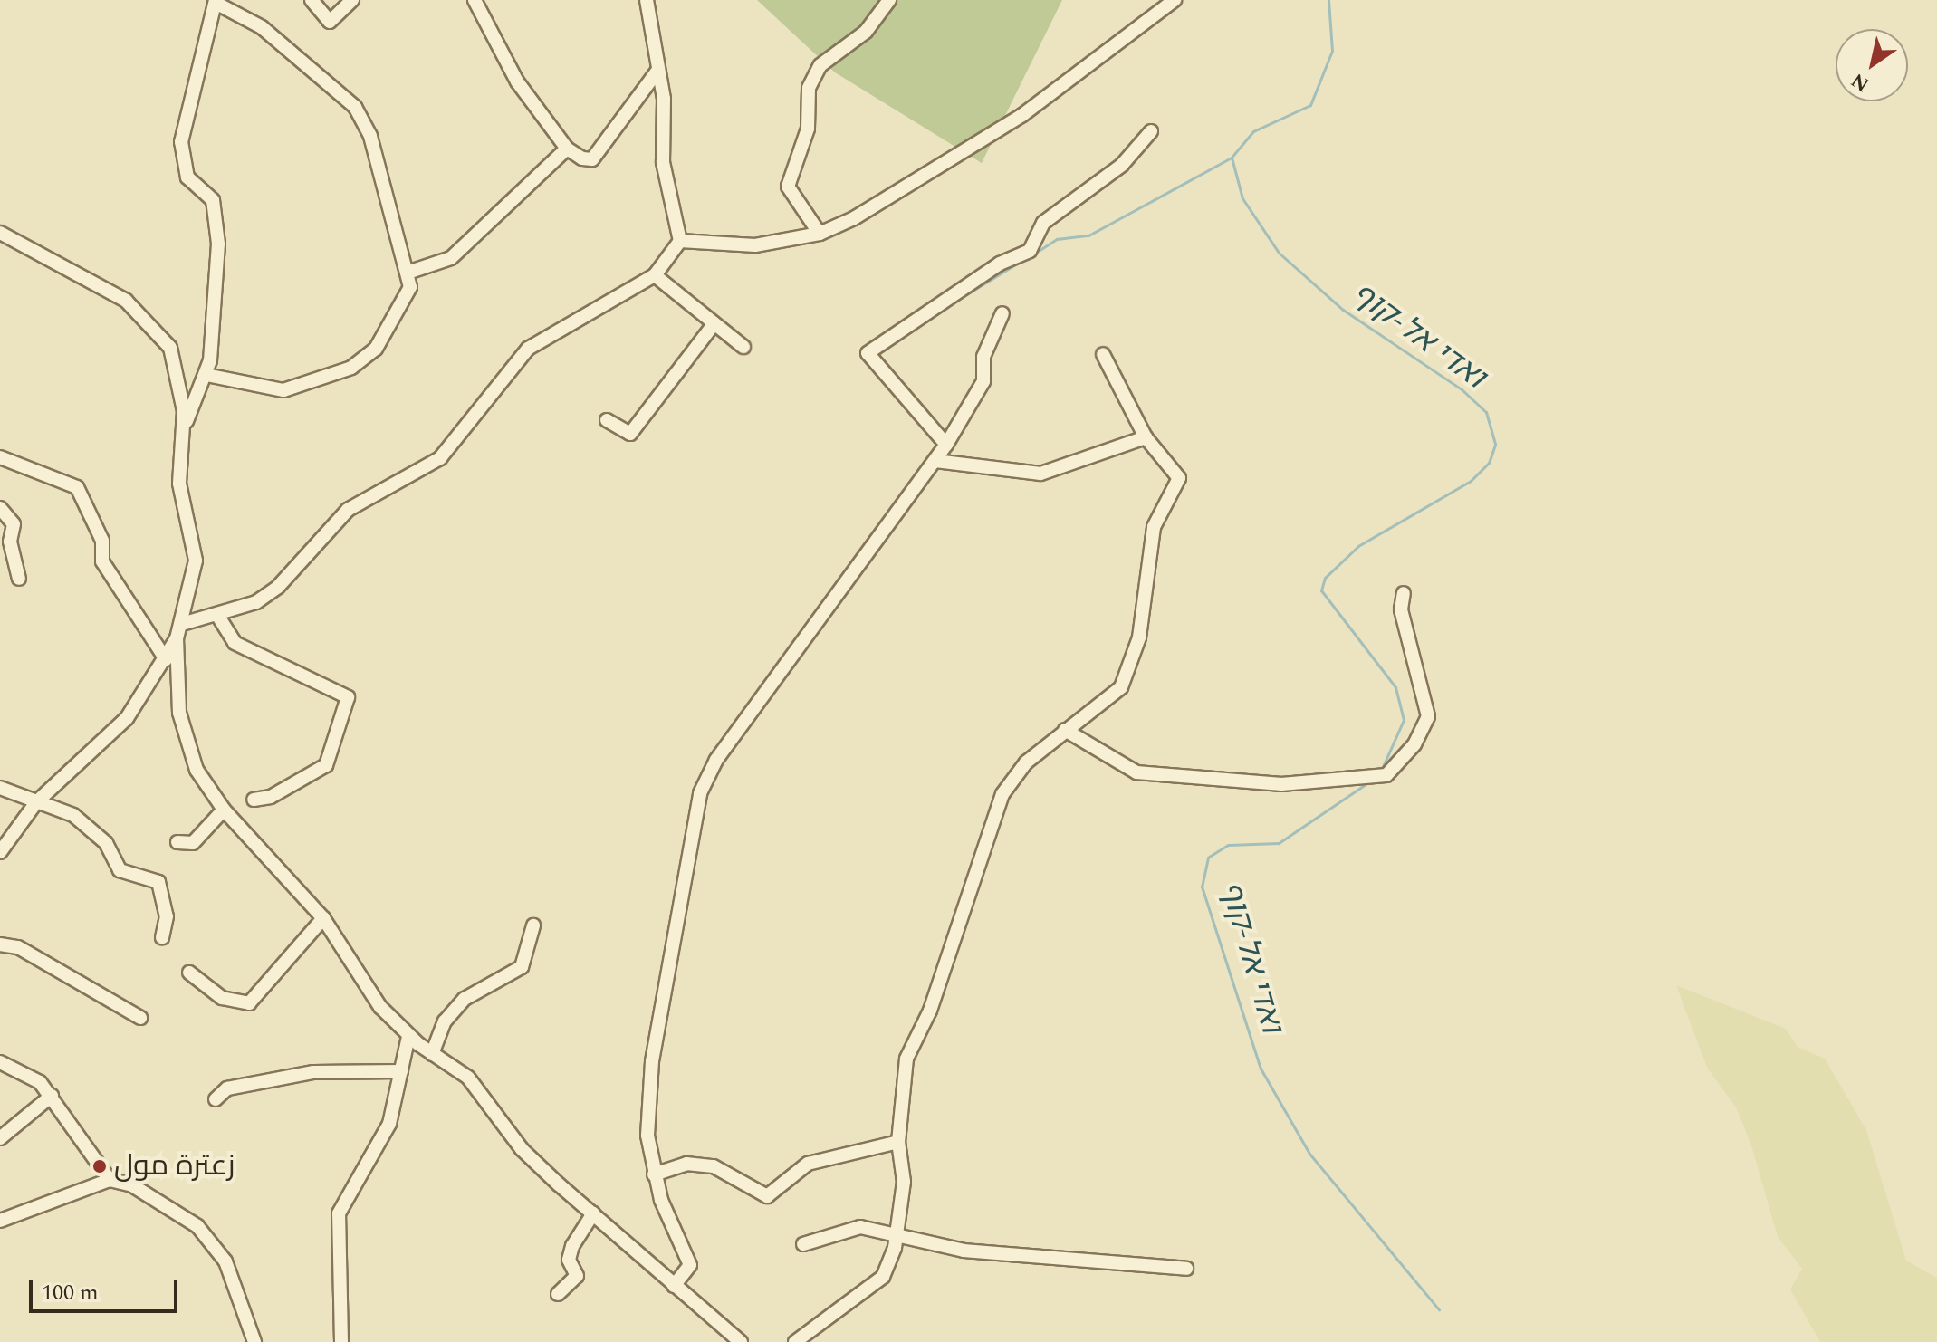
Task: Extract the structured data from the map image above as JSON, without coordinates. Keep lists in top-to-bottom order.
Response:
{
  "water": ["ואדי אל-קוף"],
  "places": ["زعترة مول"],
  "scale_bar": "100 m",
  "north": "bottom left"
}
